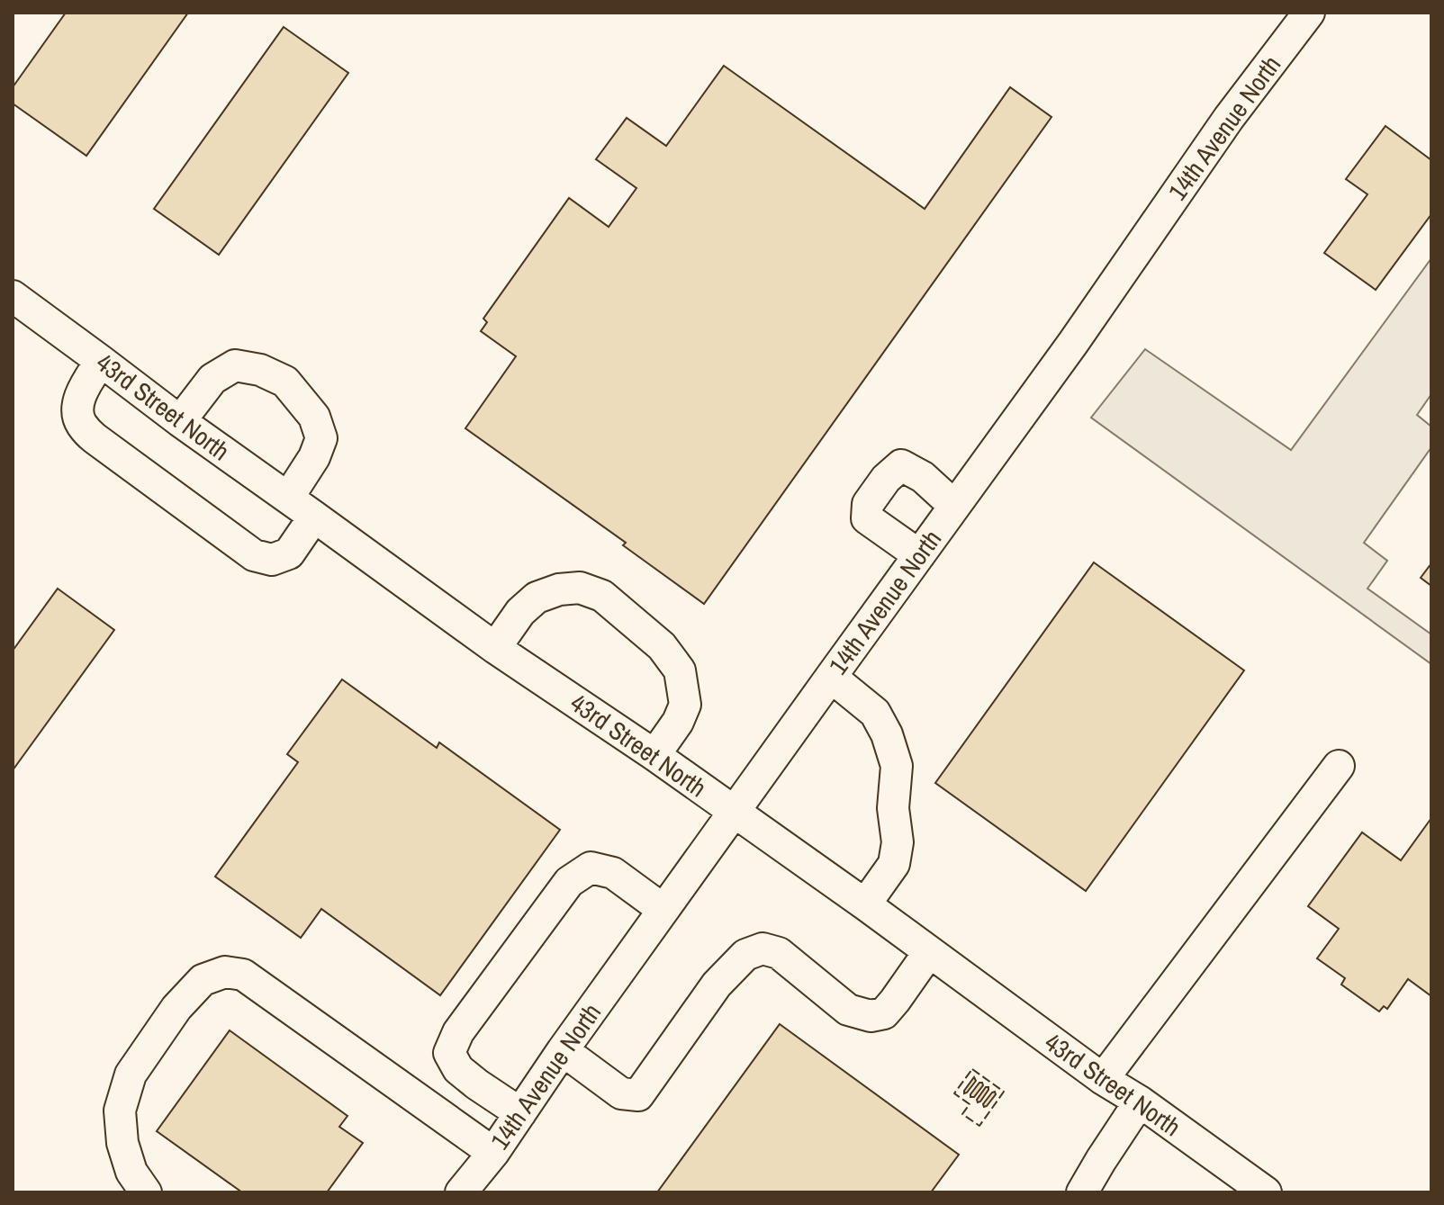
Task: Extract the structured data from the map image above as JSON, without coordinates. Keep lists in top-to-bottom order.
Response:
{
  "streets": {
    "street": ["14th Avenue North", "43rd Street North"]
  },
  "crossings": [
    ["14th Avenue North", "43rd Street North"]
  ]
}
